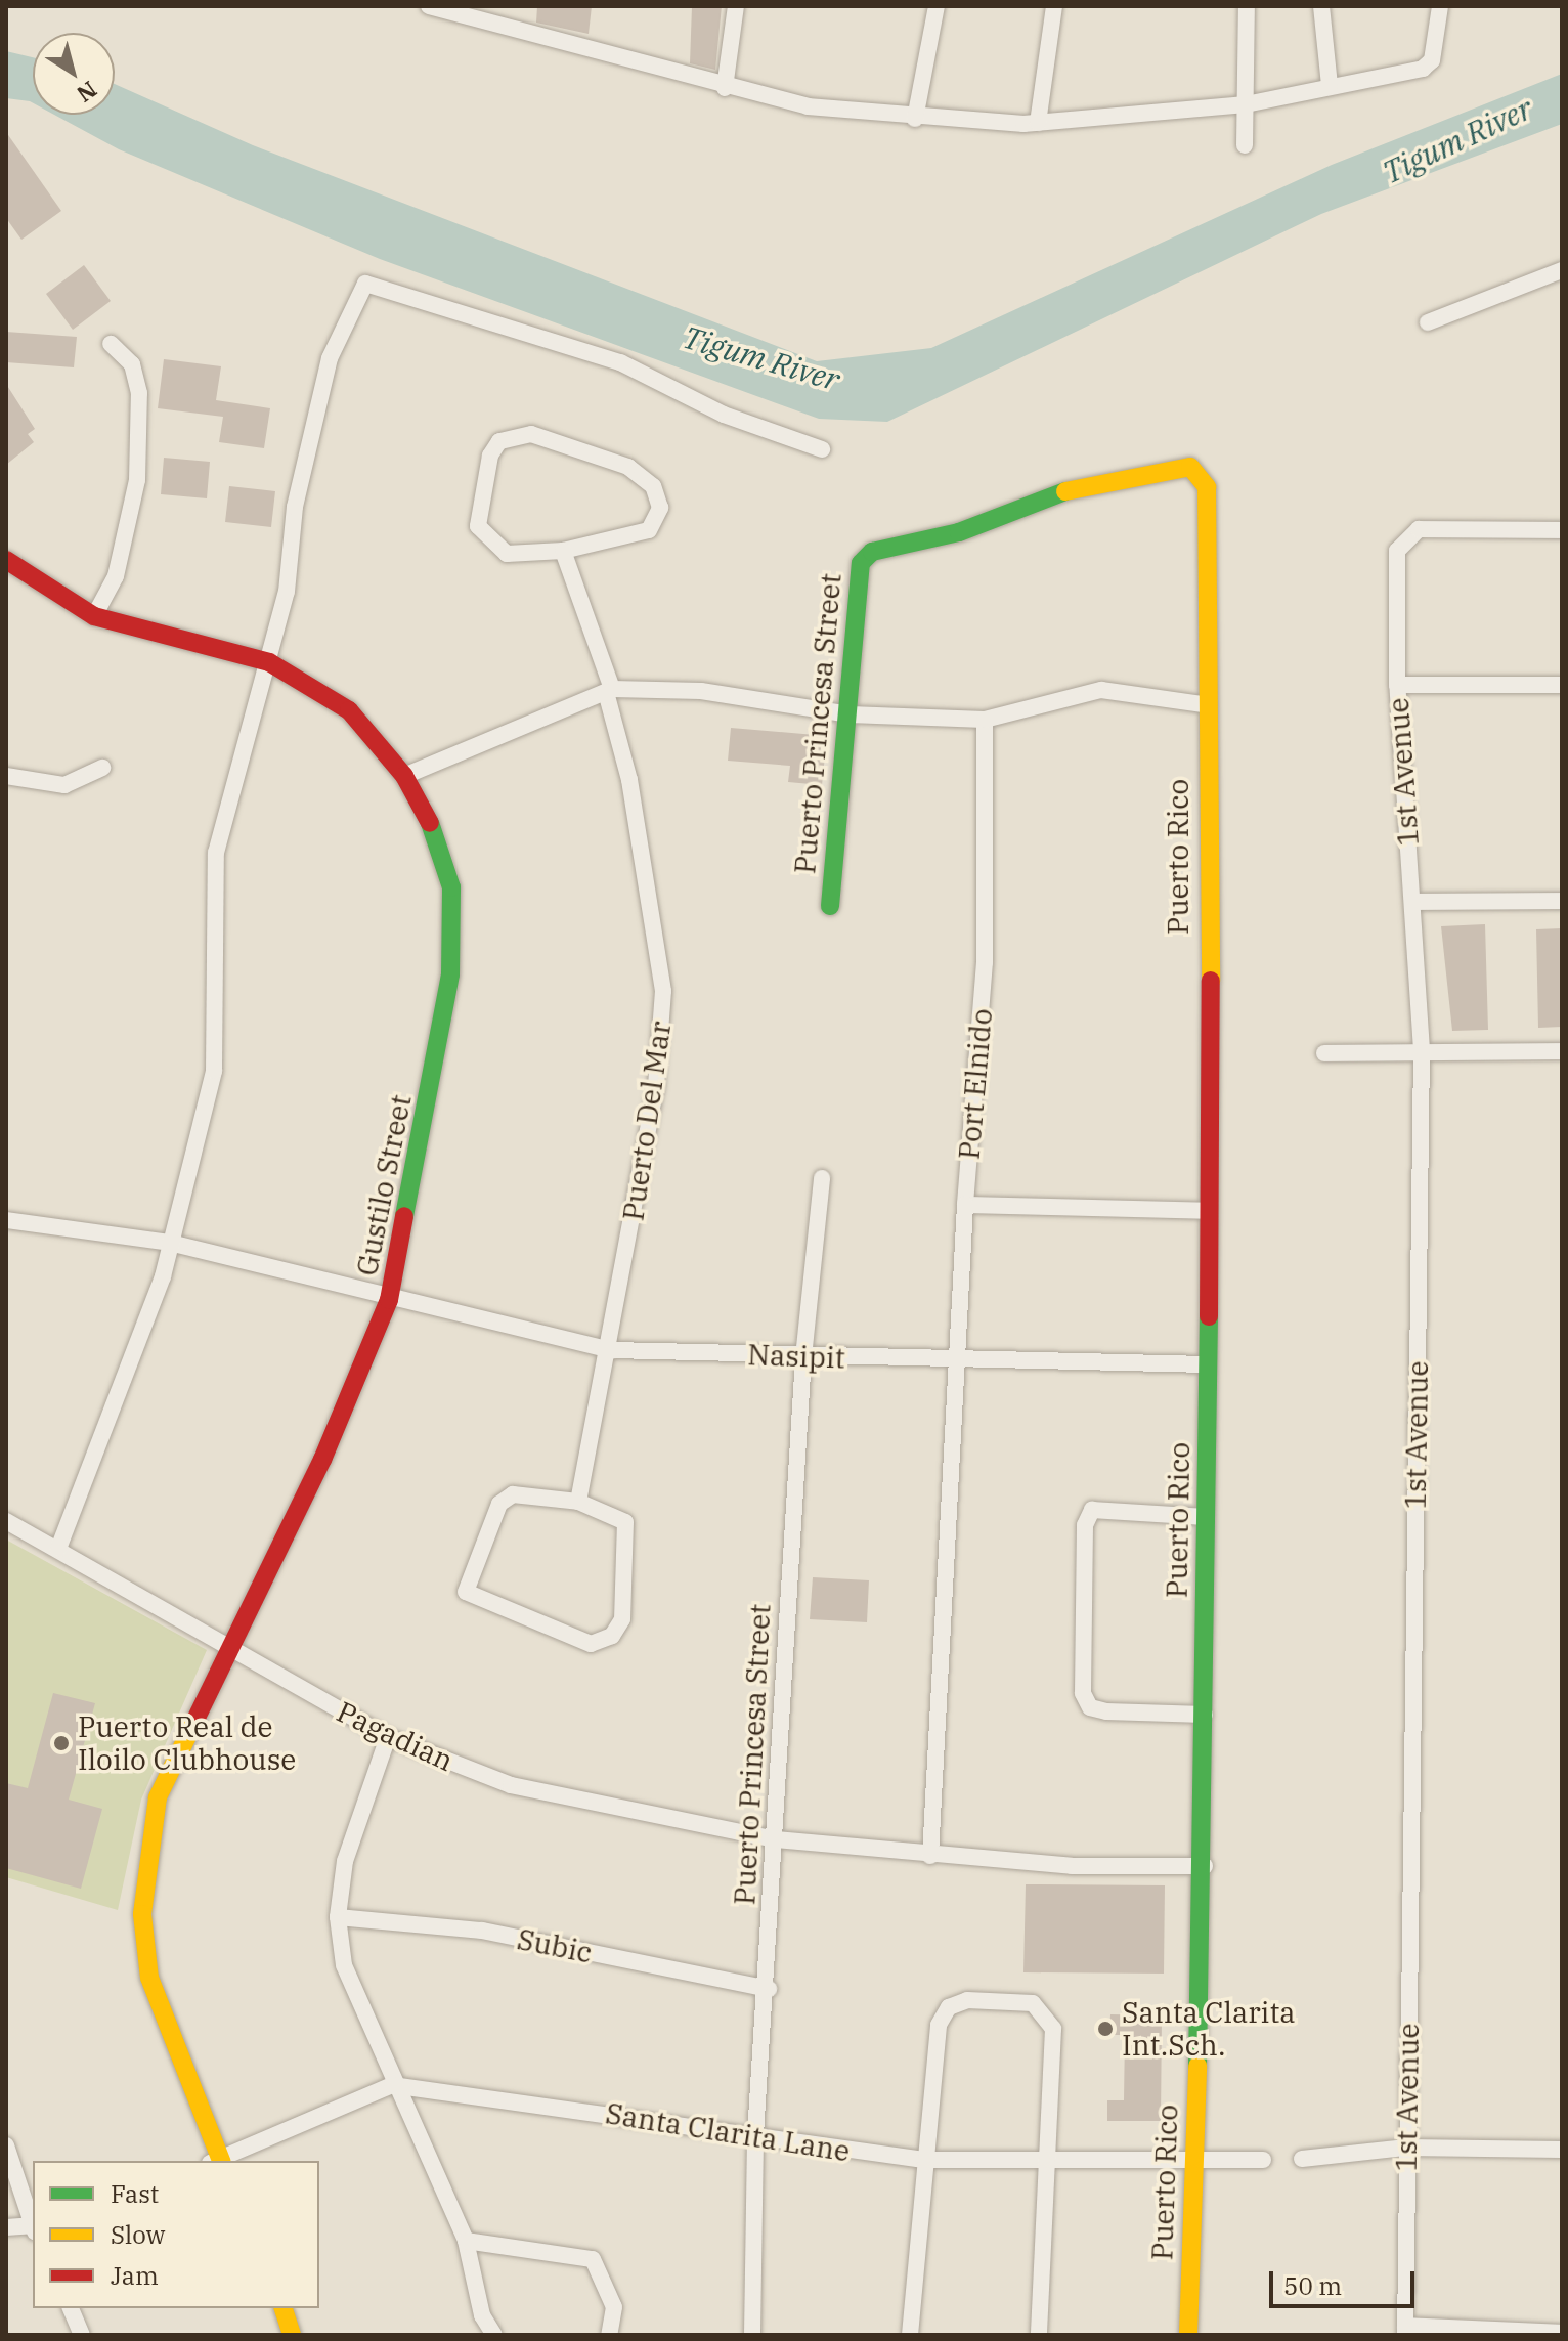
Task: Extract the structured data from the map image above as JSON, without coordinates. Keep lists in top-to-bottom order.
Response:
{
  "streets": {
    "street": [
      "Puerto Princesa Street",
      "1st Avenue",
      "Puerto Rico",
      "Port Elnido",
      "Puerto Del Mar",
      "Gustilo Street",
      "Nasipit",
      "Pagadian",
      "Subic",
      "Santa Clarita Lane"
    ]
  },
  "crossings": [
    ["Puerto Princesa Street", "Puerto Rico"],
    ["Puerto Princesa Street", "Nasipit"],
    ["Puerto Princesa Street", "Pagadian"],
    ["Puerto Princesa Street", "Subic"],
    ["Puerto Princesa Street", "Santa Clarita Lane"],
    ["Puerto Rico", "Nasipit"],
    ["Puerto Rico", "Pagadian"],
    ["Puerto Rico", "Santa Clarita Lane"],
    ["Port Elnido", "Nasipit"],
    ["Port Elnido", "Pagadian"],
    ["Puerto Del Mar", "Nasipit"],
    ["Gustilo Street", "Nasipit"],
    ["Gustilo Street", "Pagadian"]
  ],
  "water": ["Tigum River"],
  "places": ["Puerto Real de Iloilo Clubhouse", "Santa Clarita Int.Sch."],
  "legend": ["Fast", "Slow", "Jam"],
  "scale_bar": "50 m",
  "north": "bottom right"
}
